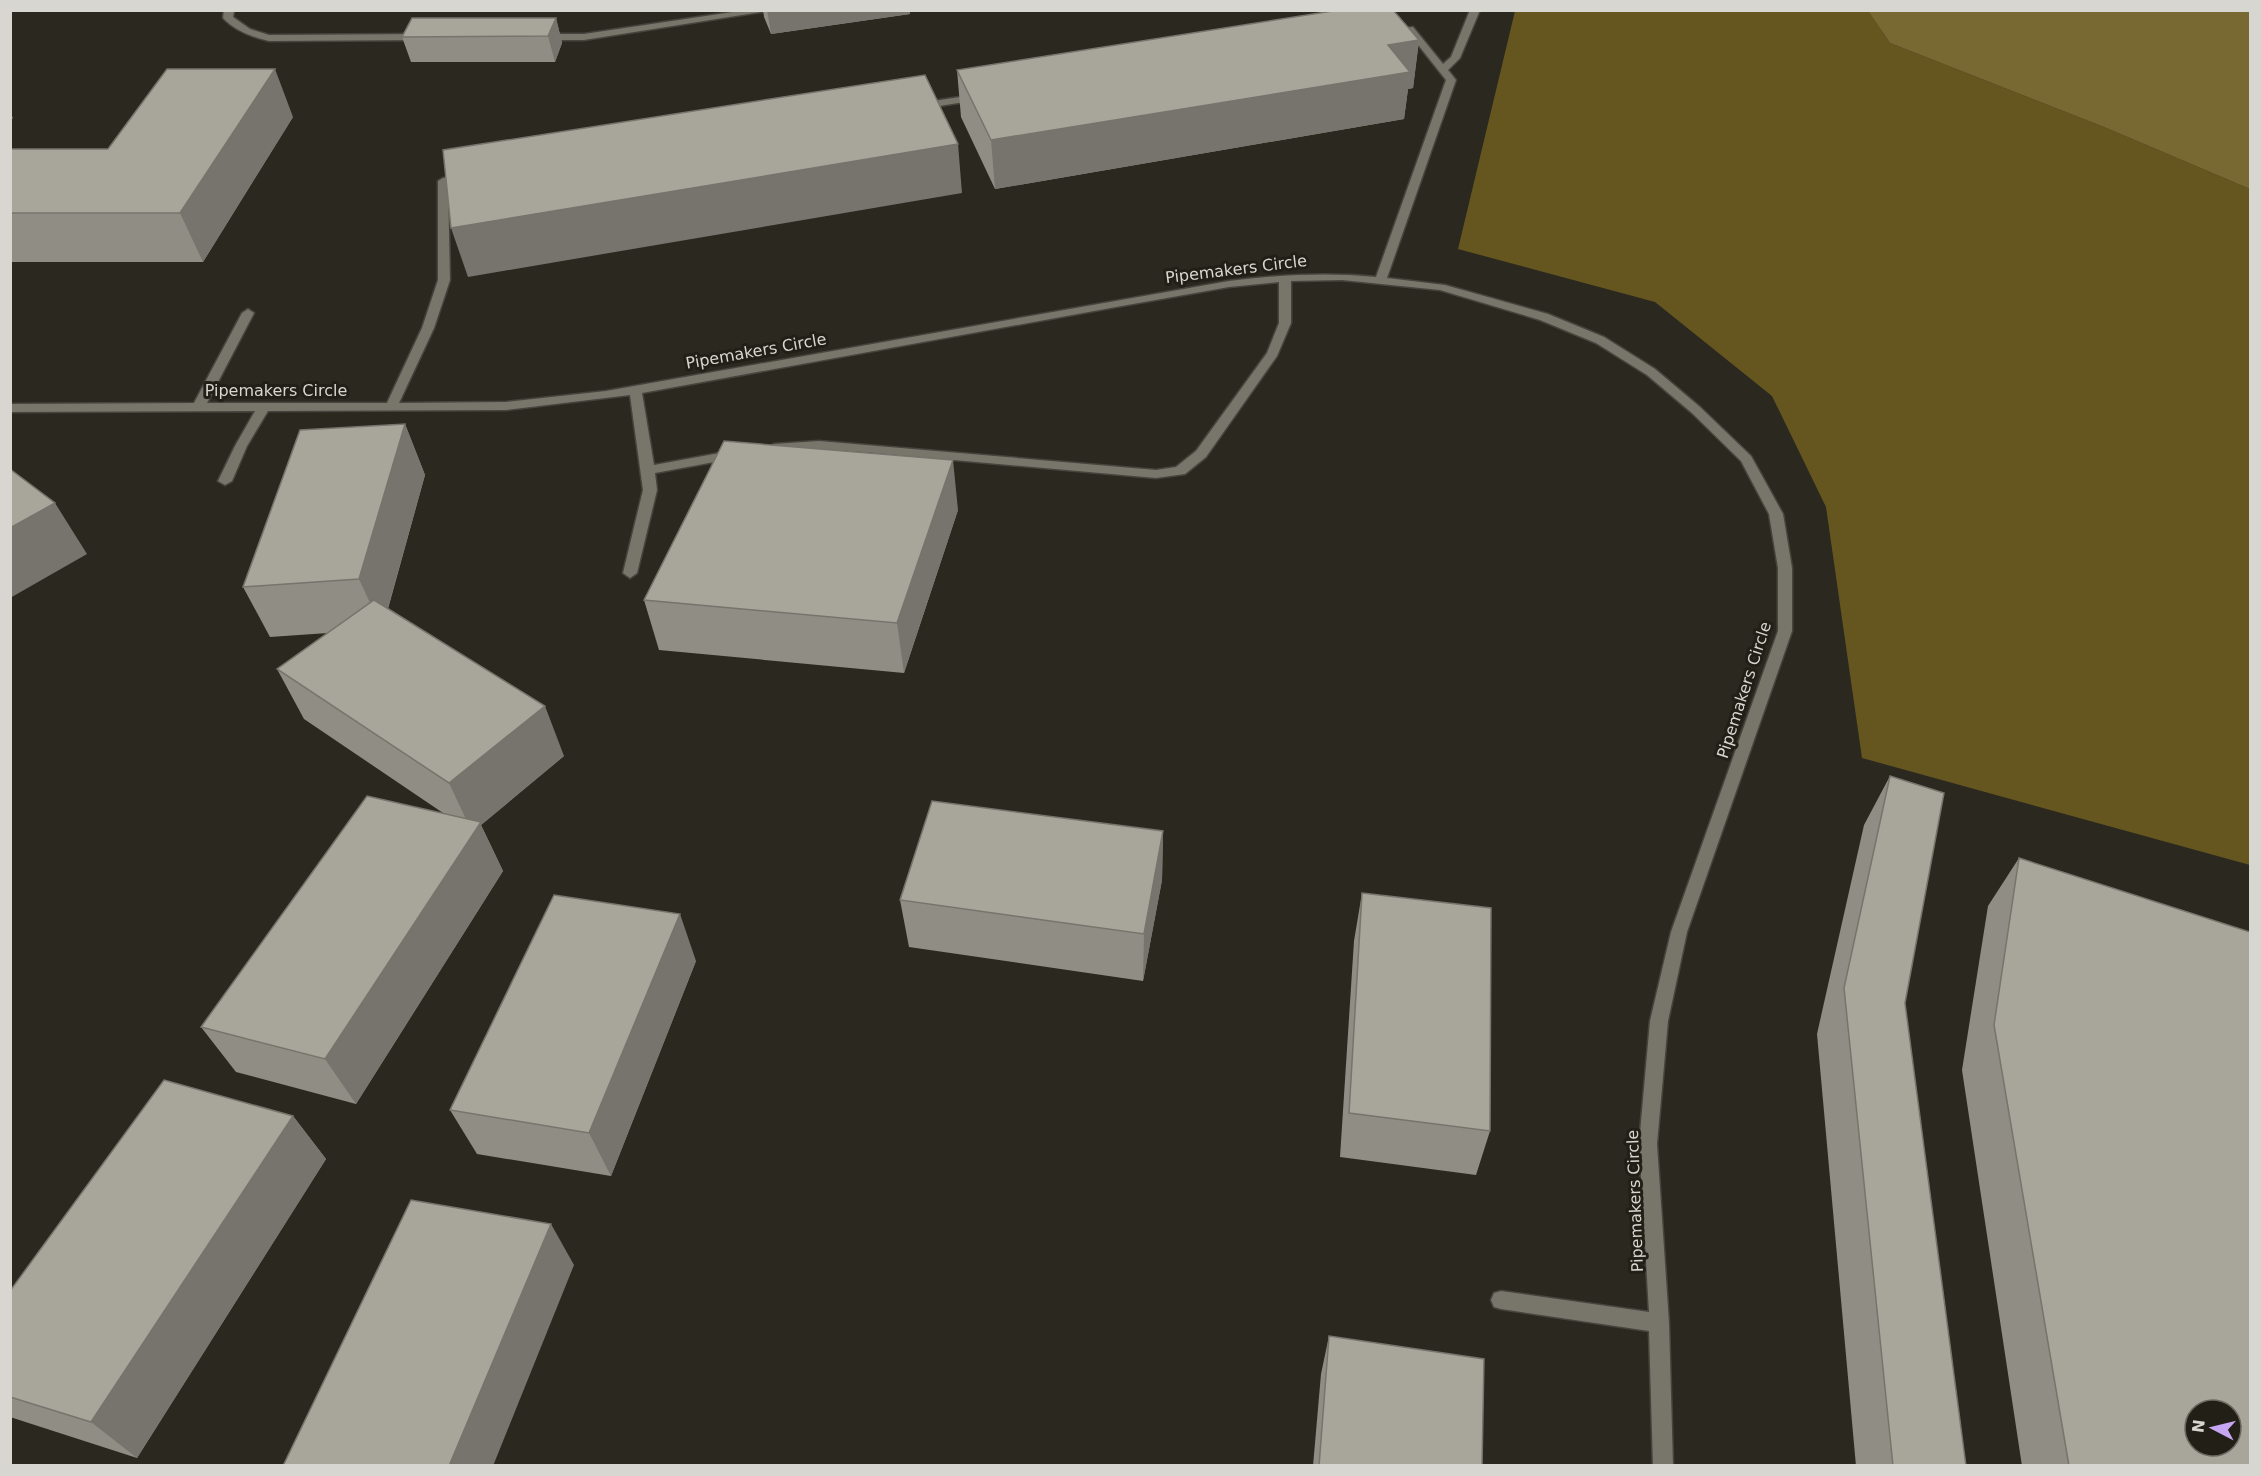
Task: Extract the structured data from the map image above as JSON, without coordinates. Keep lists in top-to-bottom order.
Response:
{
  "streets": {
    "street": ["Pipemakers Circle"]
  },
  "north": "left"
}
